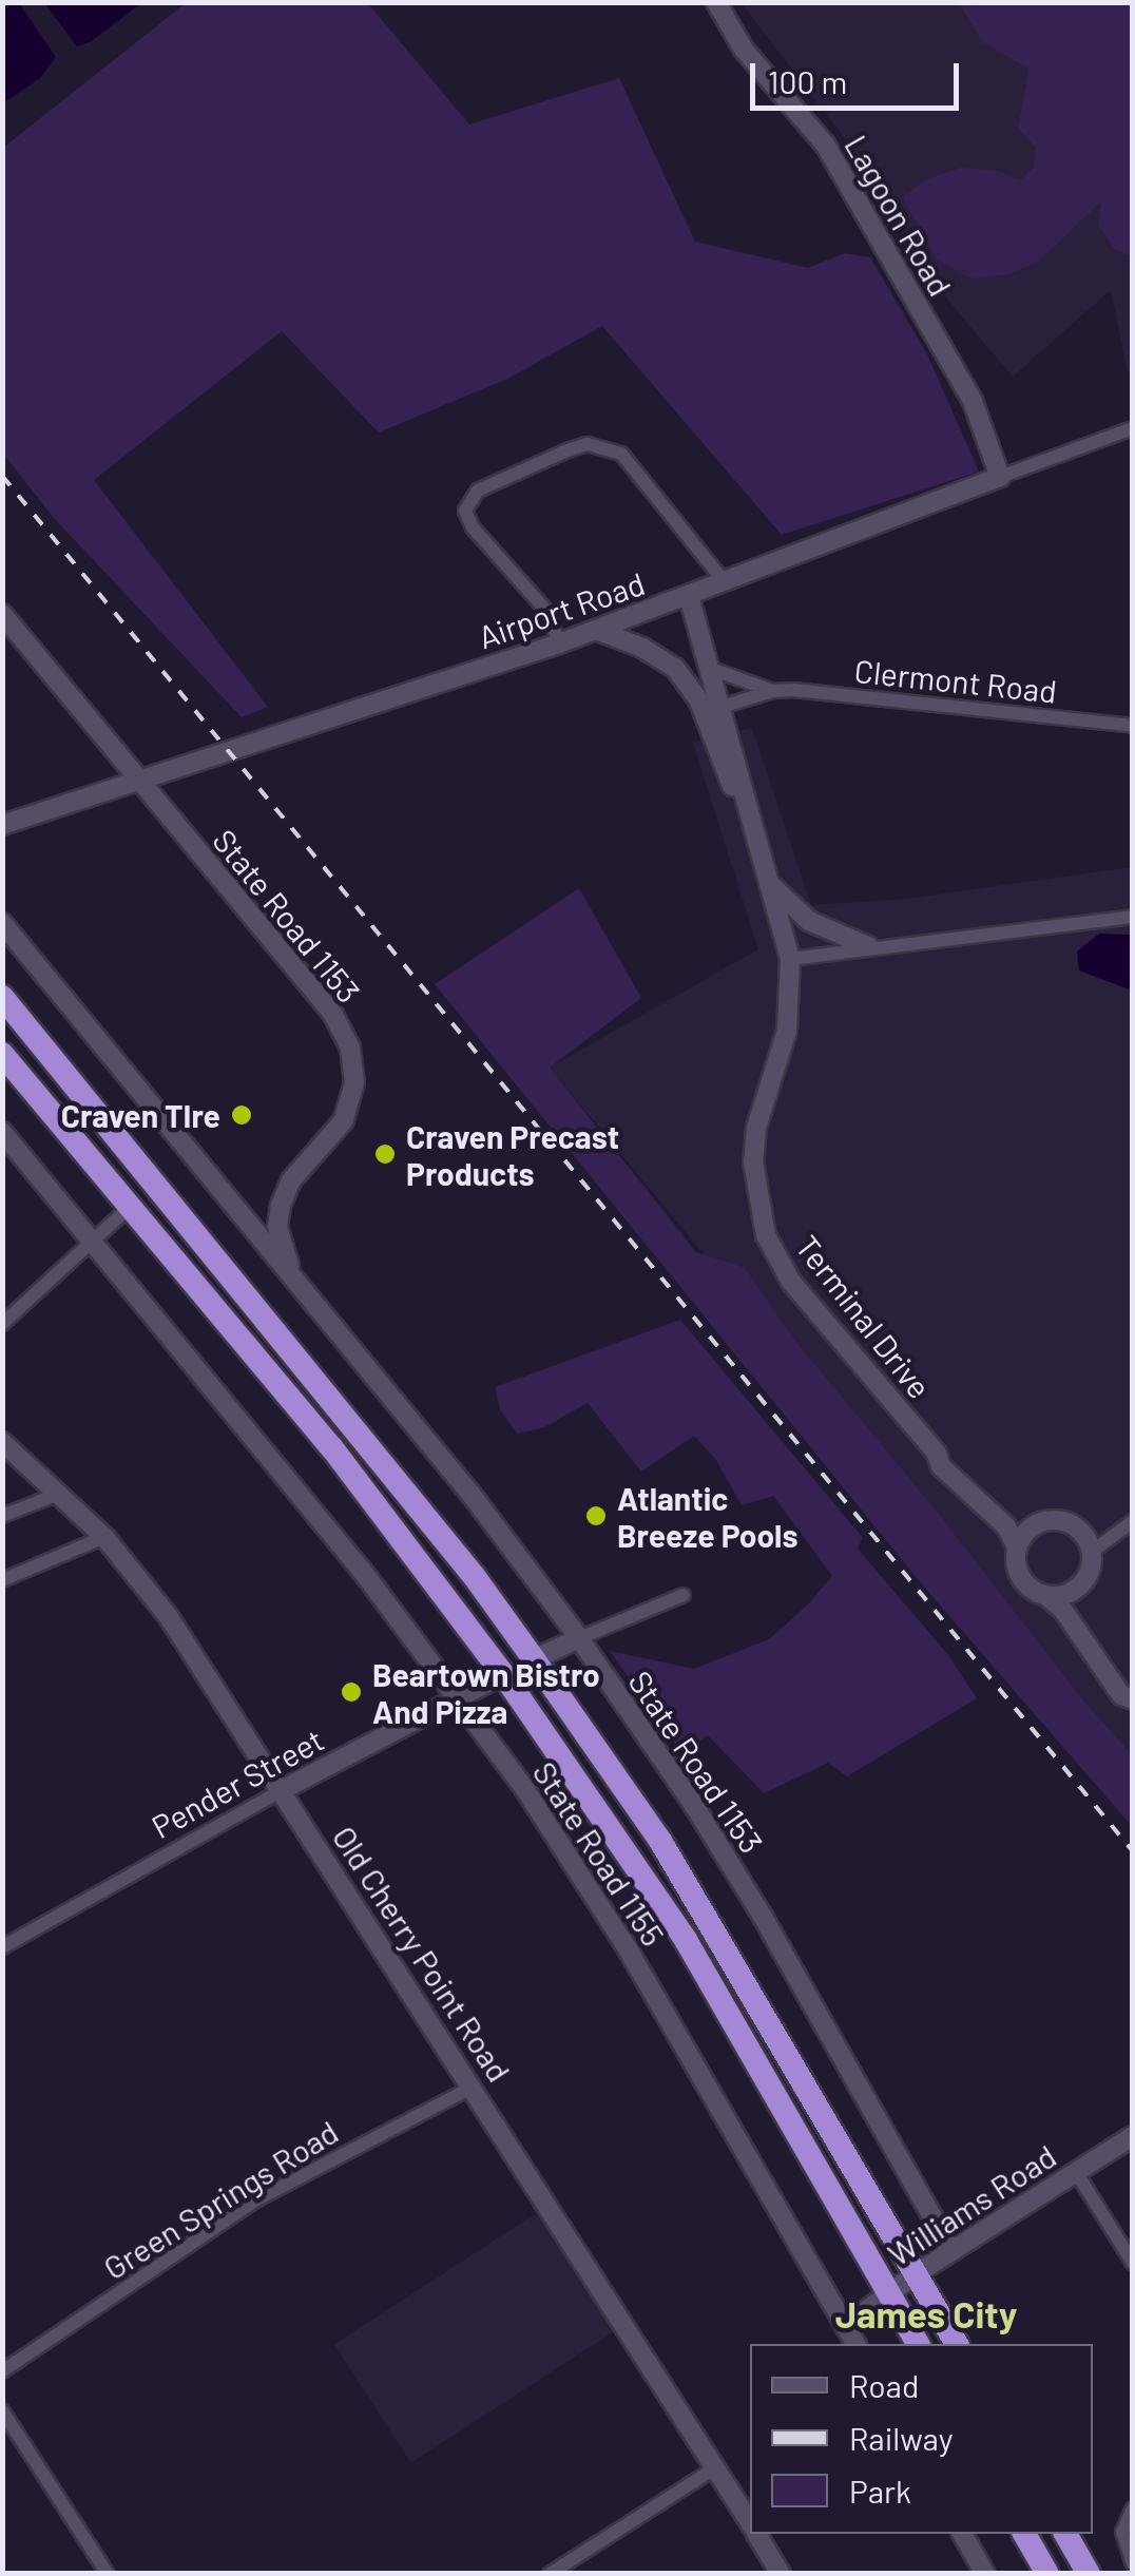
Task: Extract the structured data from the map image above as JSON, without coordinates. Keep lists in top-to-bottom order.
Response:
{
  "streets": {
    "street": [
      "Lagoon Road",
      "Airport Road",
      "Clermont Road",
      "State Road 1153",
      "Terminal Drive",
      "Pender Street",
      "State Road 1155",
      "Old Cherry Point Road",
      "Green Springs Road",
      "Williams Road"
    ]
  },
  "crossings": [
    ["Lagoon Road", "Airport Road"],
    ["Airport Road", "State Road 1153"],
    ["Airport Road", "Terminal Drive"],
    ["Clermont Road", "Terminal Drive"],
    ["State Road 1153", "Williams Road"],
    ["Pender Street", "State Road 1155"],
    ["Pender Street", "Old Cherry Point Road"],
    ["State Road 1155", "Williams Road"],
    ["Old Cherry Point Road", "Green Springs Road"]
  ],
  "districts": ["James City"],
  "places": [
    "Craven TIre",
    "Craven Precast Products",
    "Atlantic Breeze Pools",
    "Beartown Bistro And Pizza"
  ],
  "legend": ["Road", "Railway", "Park"],
  "scale_bar": "100 m"
}
